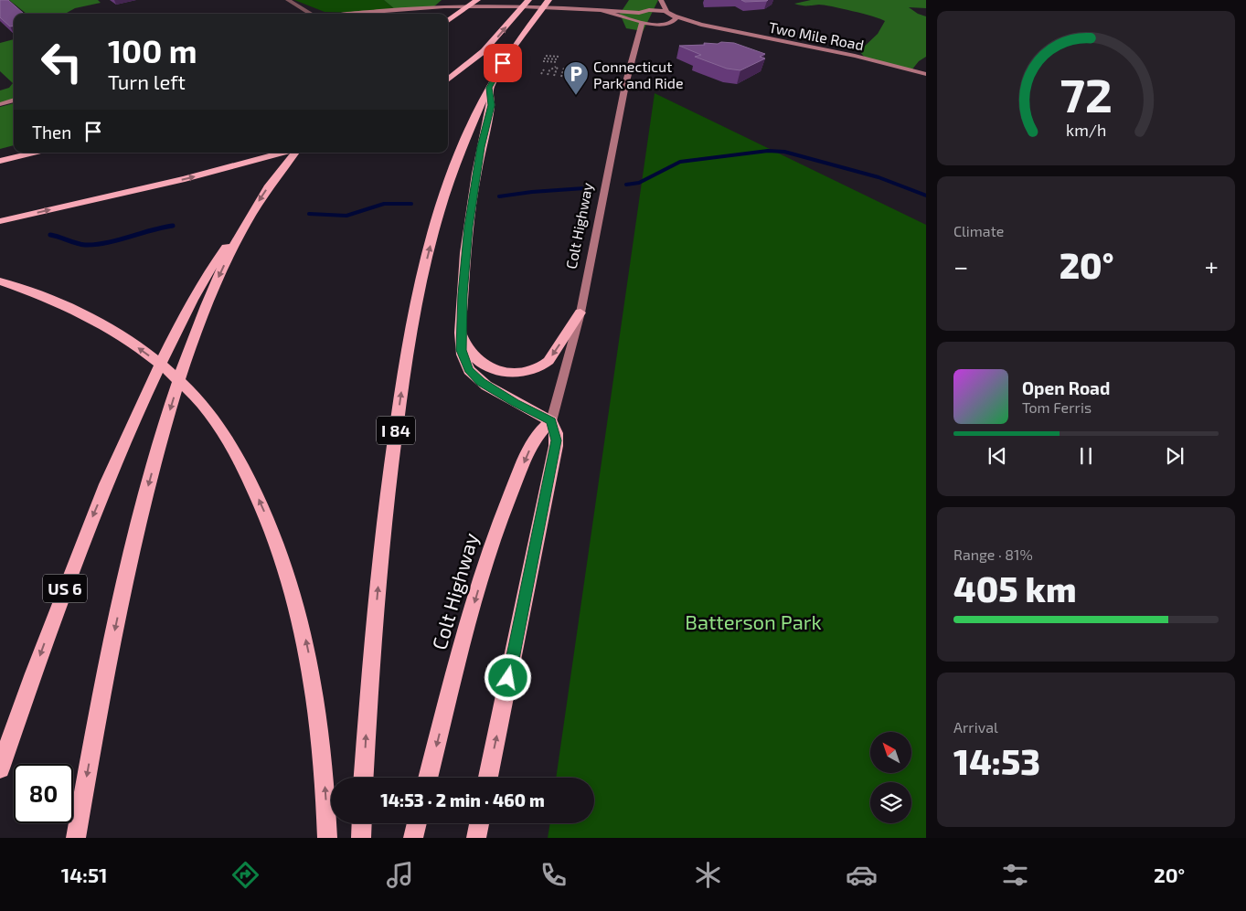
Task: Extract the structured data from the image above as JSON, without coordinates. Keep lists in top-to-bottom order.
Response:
{
  "streets": {
    "highway": ["Colt Highway", "I 84", "US 6"],
    "main road": ["Two Mile Road"]
  },
  "crossings": [
    ["Two Mile Road", "Colt Highway"]
  ],
  "parks": ["Batterson Park"],
  "places": {
    "parking": ["Connecticut Park and Ride"]
  },
  "north": "top left",
  "page": {
    "turn": ["100 m", "Turn left"],
    "then": "Then",
    "tile": [
      "Climate",
      ["Range · 81%", "405 km"],
      ["Arrival", "14:53"]
    ],
    "heat": ["−", "20°", "+"],
    "song": ["Open Road", "Tom Ferris"],
    "limit": "80",
    "trip": "14:53 · 2 min · 460 m",
    "tabs": ["14:51", "20°"],
    "gauge": ["72", "km/h"]
  }
}
